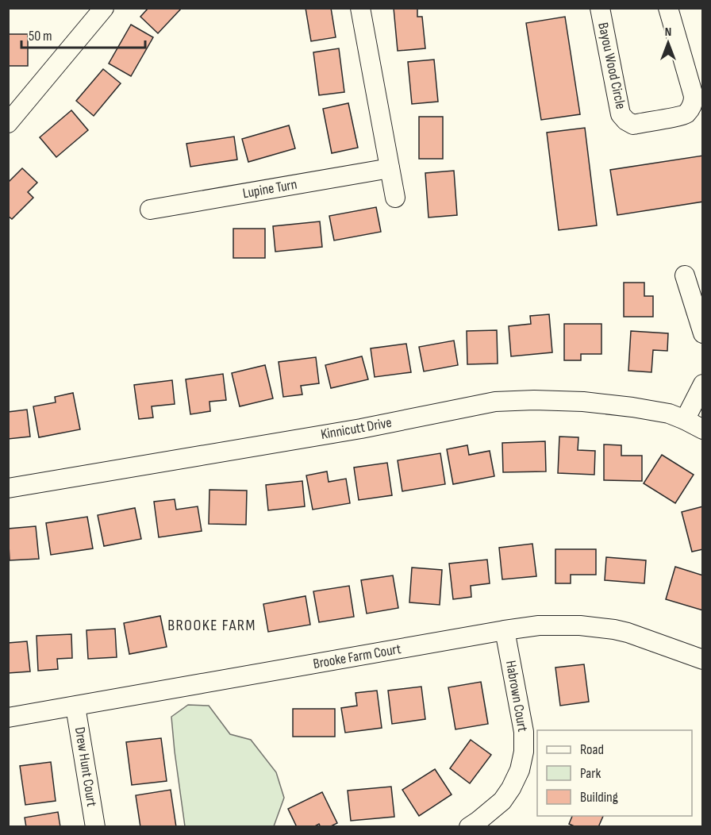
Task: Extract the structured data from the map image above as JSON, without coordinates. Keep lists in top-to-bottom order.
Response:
{
  "streets": {
    "street": [
      "Bayou Wood Circle",
      "Lupine Turn",
      "Kinnicutt Drive",
      "Brooke Farm Court",
      "Habrown Court",
      "Drew Hunt Court"
    ]
  },
  "crossings": [
    ["Brooke Farm Court", "Habrown Court"],
    ["Brooke Farm Court", "Drew Hunt Court"]
  ],
  "districts": ["BROOKE FARM"],
  "legend": ["Road", "Park", "Building"],
  "scale_bar": "50 m",
  "north": "top"
}
